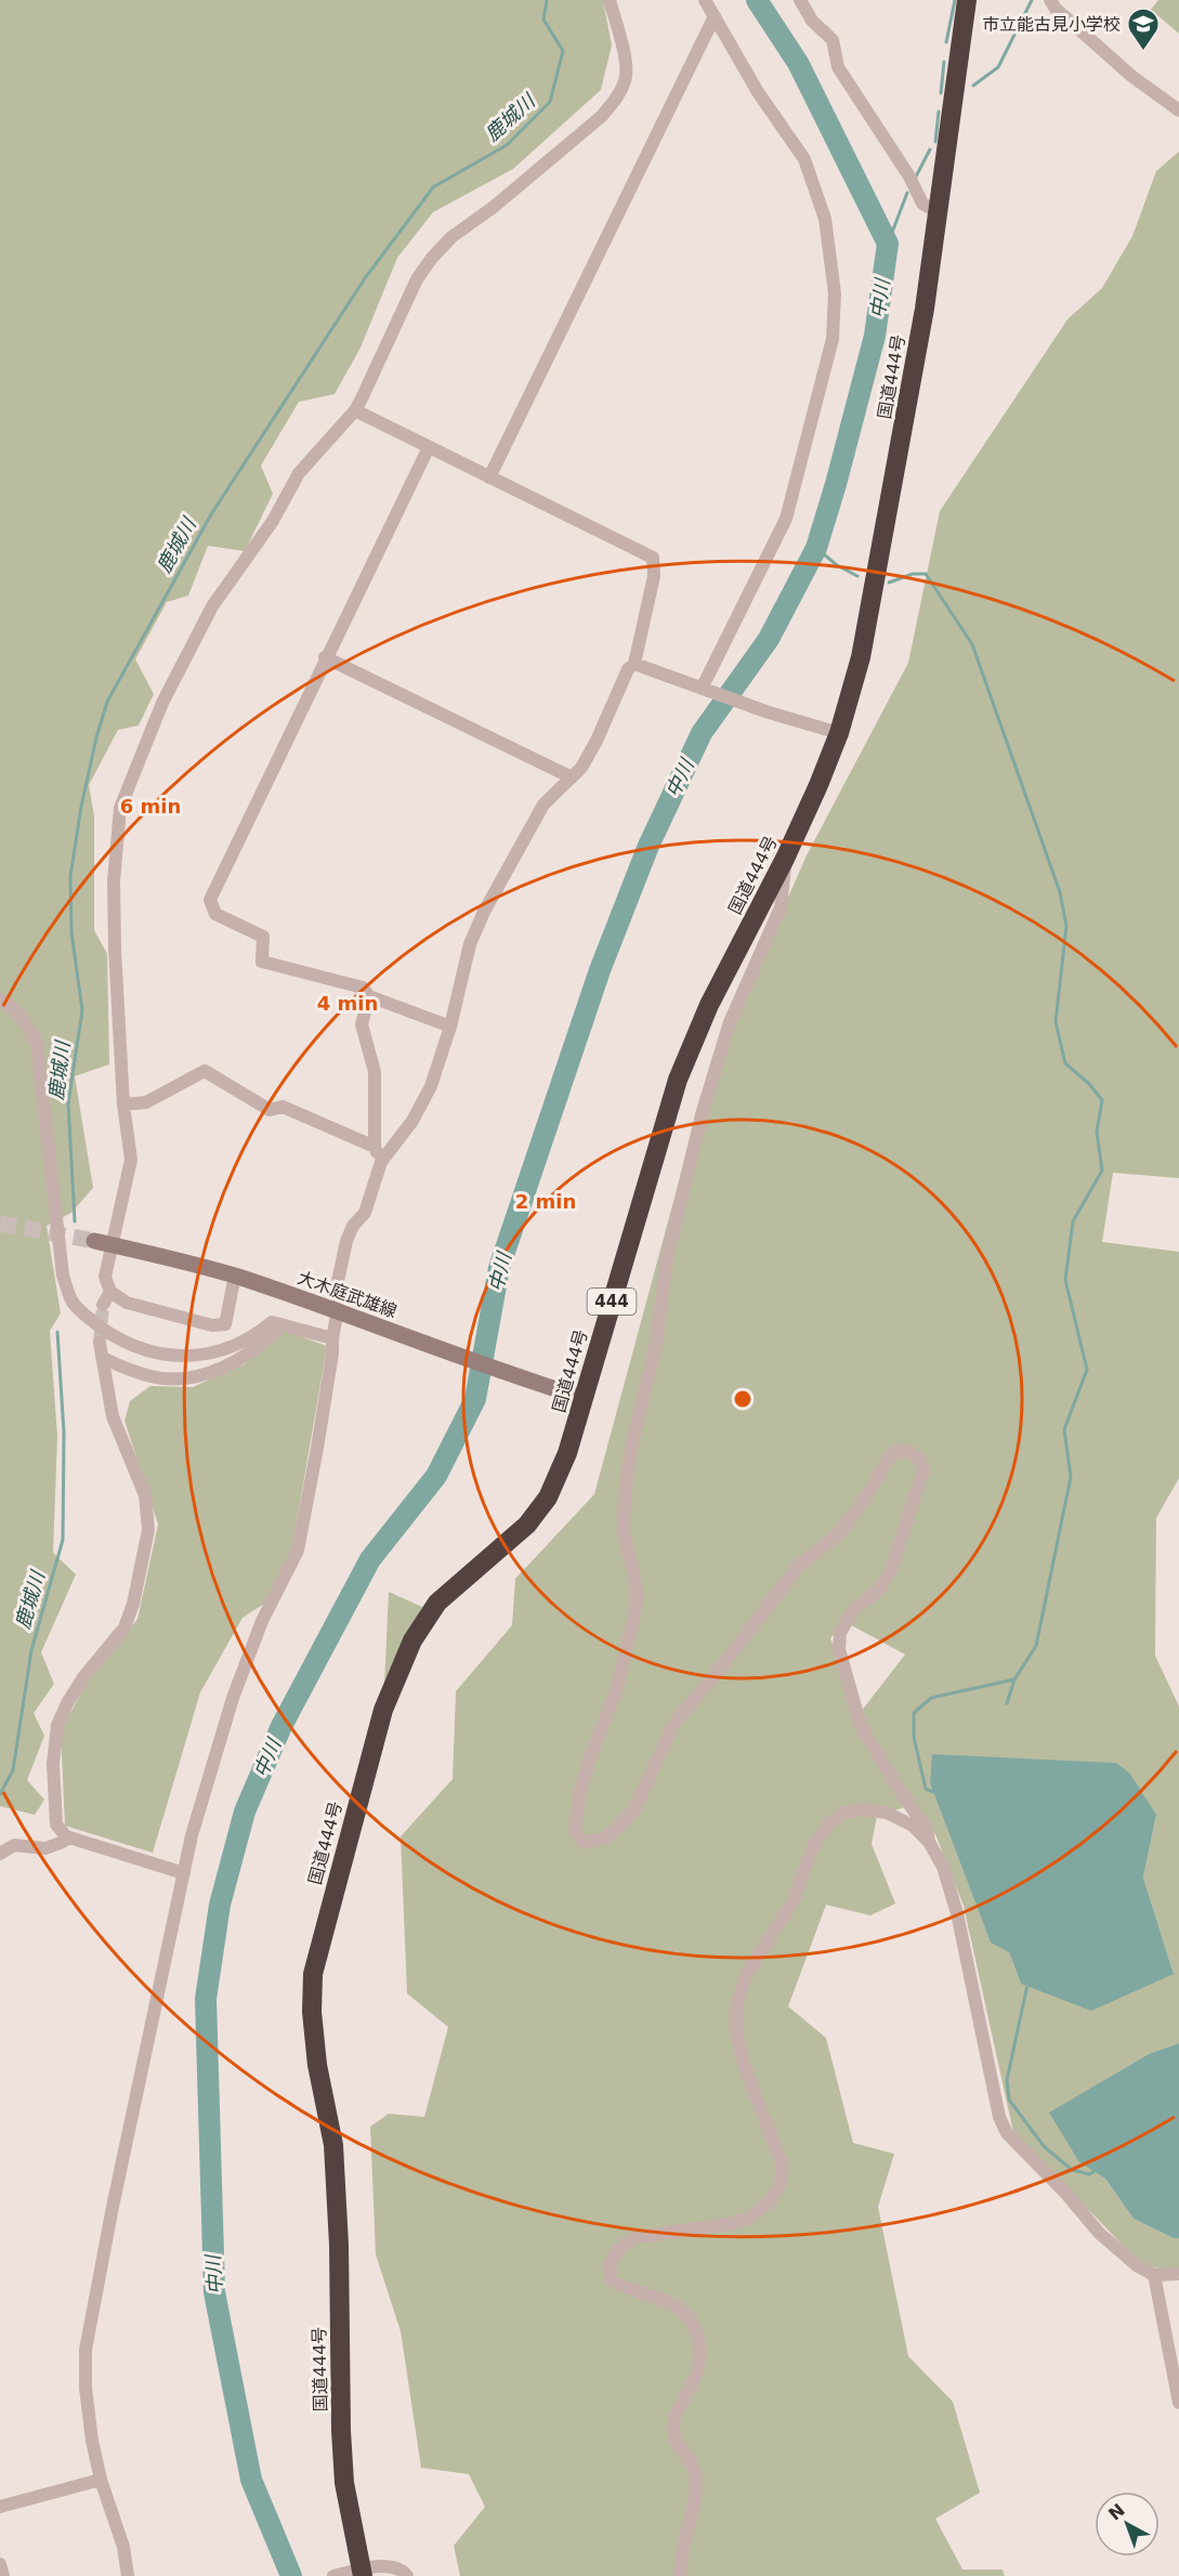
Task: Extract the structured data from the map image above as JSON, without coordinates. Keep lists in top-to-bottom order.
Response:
{
  "streets": {
    "highway": ["国道444号", "444"],
    "main road": ["大木庭武雄線"]
  },
  "crossings": [
    ["国道444号", "大木庭武雄線"]
  ],
  "water": ["鹿城川", "中川"],
  "places": {
    "school or university": ["市立能古見小学校"]
  },
  "north": "top left",
  "rings": ["6 min", "4 min", "2 min"]
}
